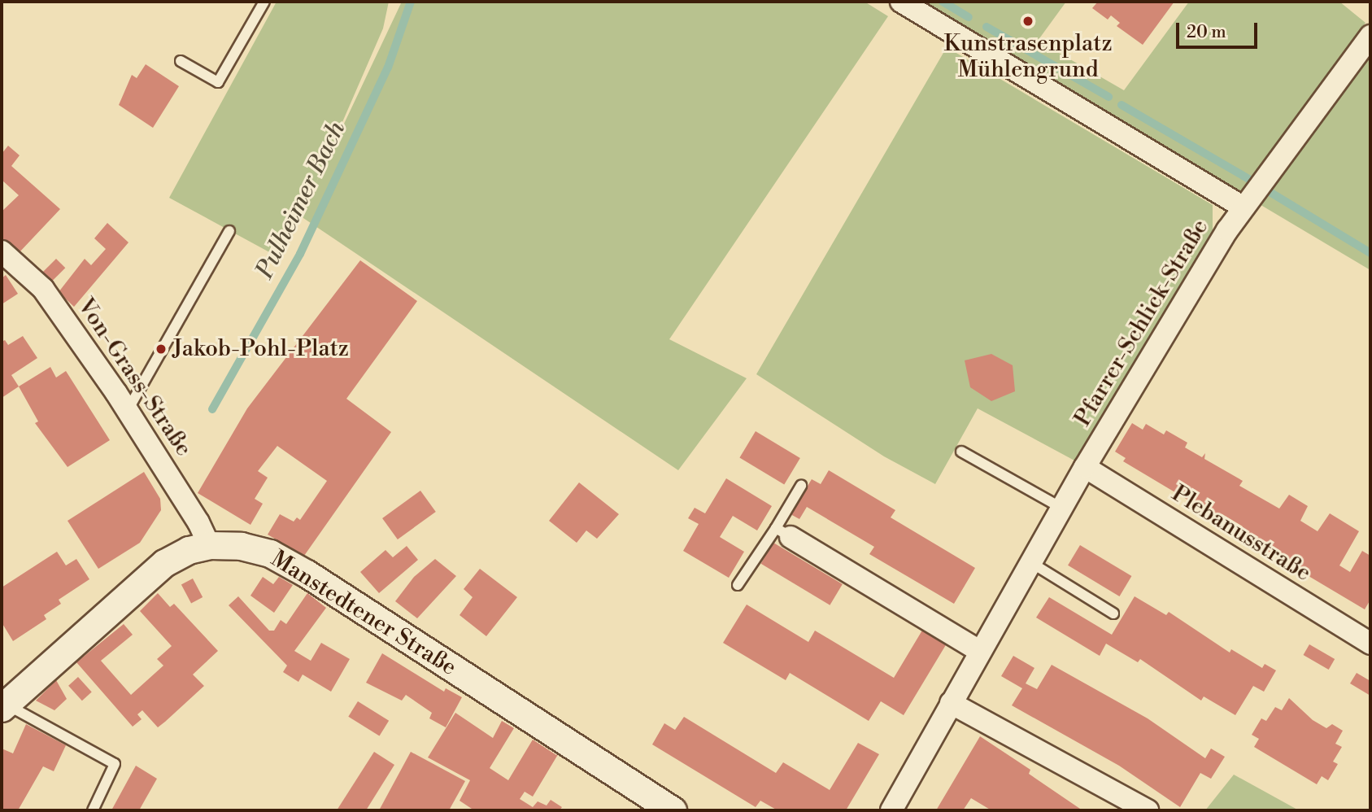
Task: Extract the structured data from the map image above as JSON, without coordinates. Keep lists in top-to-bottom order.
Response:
{
  "streets": {
    "street": [
      "Pfarrer-Schlick-Straße",
      "Von-Grass-Straße",
      "Plebanusstraße",
      "Manstedtener Straße"
    ]
  },
  "crossings": [
    ["Pfarrer-Schlick-Straße", "Plebanusstraße"],
    ["Von-Grass-Straße", "Manstedtener Straße"]
  ],
  "water": ["Pulheimer Bach"],
  "places": ["Kunstrasenplatz Mühlengrund", "Jakob-Pohl-Platz"],
  "scale_bar": "20 m"
}
